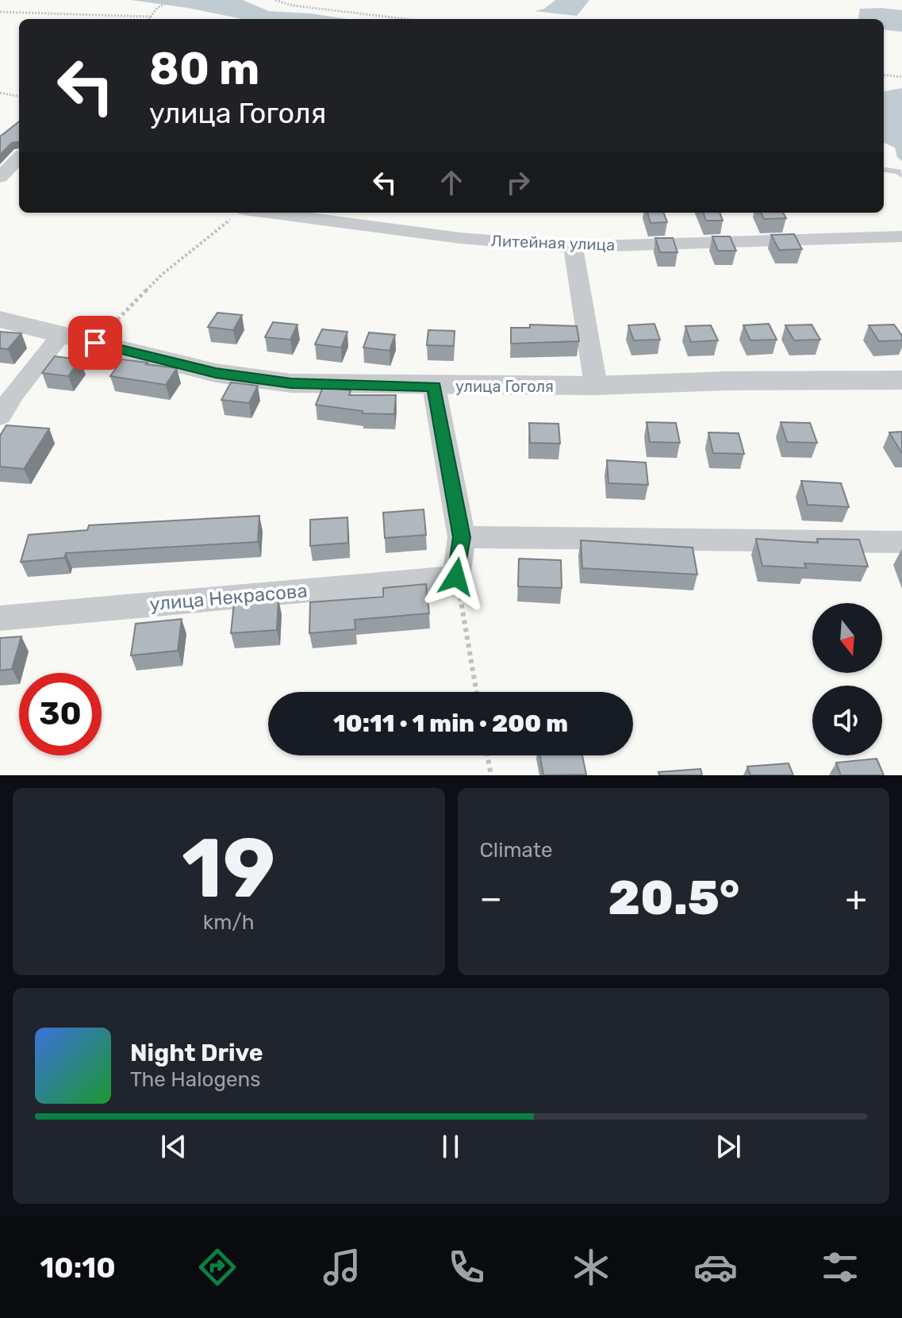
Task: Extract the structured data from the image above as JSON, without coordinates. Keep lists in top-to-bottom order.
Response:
{
  "streets": {
    "street": ["Литейная улица", "улица Гоголя", "улица Некрасова"]
  },
  "north": "bottom",
  "page": {
    "turn": ["80 m", "улица Гоголя"],
    "limit": "30",
    "trip": "10:11 · 1 min · 200 m",
    "tile": [
      ["19", "km/h"],
      "Climate"
    ],
    "heat": ["−", "20.5°", "+"],
    "song": ["Night Drive", "The Halogens"],
    "tabs": "10:10"
  }
}
